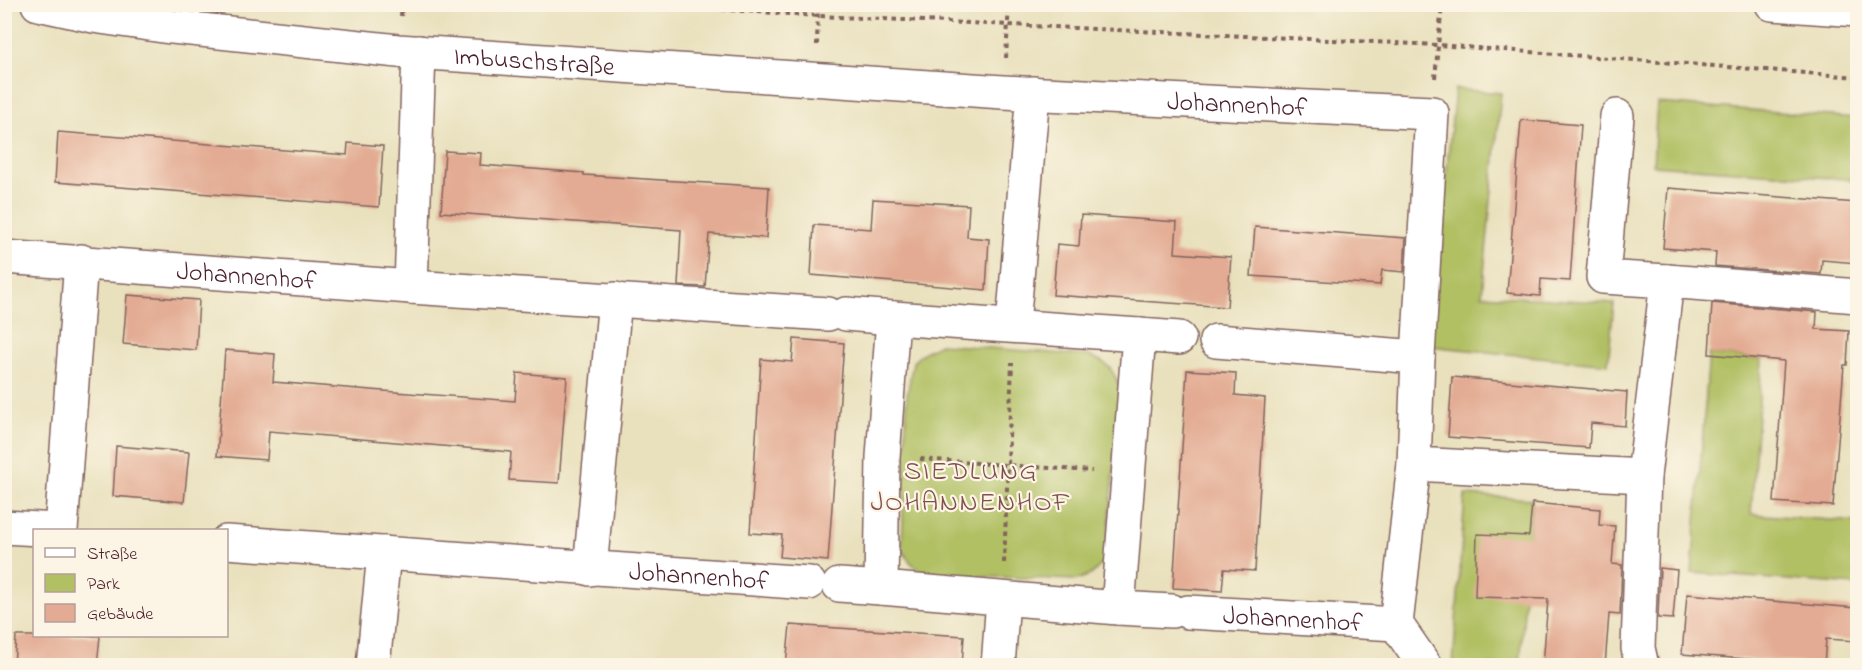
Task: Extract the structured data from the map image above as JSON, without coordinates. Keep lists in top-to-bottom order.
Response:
{
  "streets": {
    "street": ["Imbuschstraße", "Johannenhof"]
  },
  "crossings": [
    ["Imbuschstraße", "Johannenhof"]
  ],
  "districts": ["SIEDLUNG JOHANNENHOF"],
  "legend": ["Straße", "Park", "Gebäude"]
}
